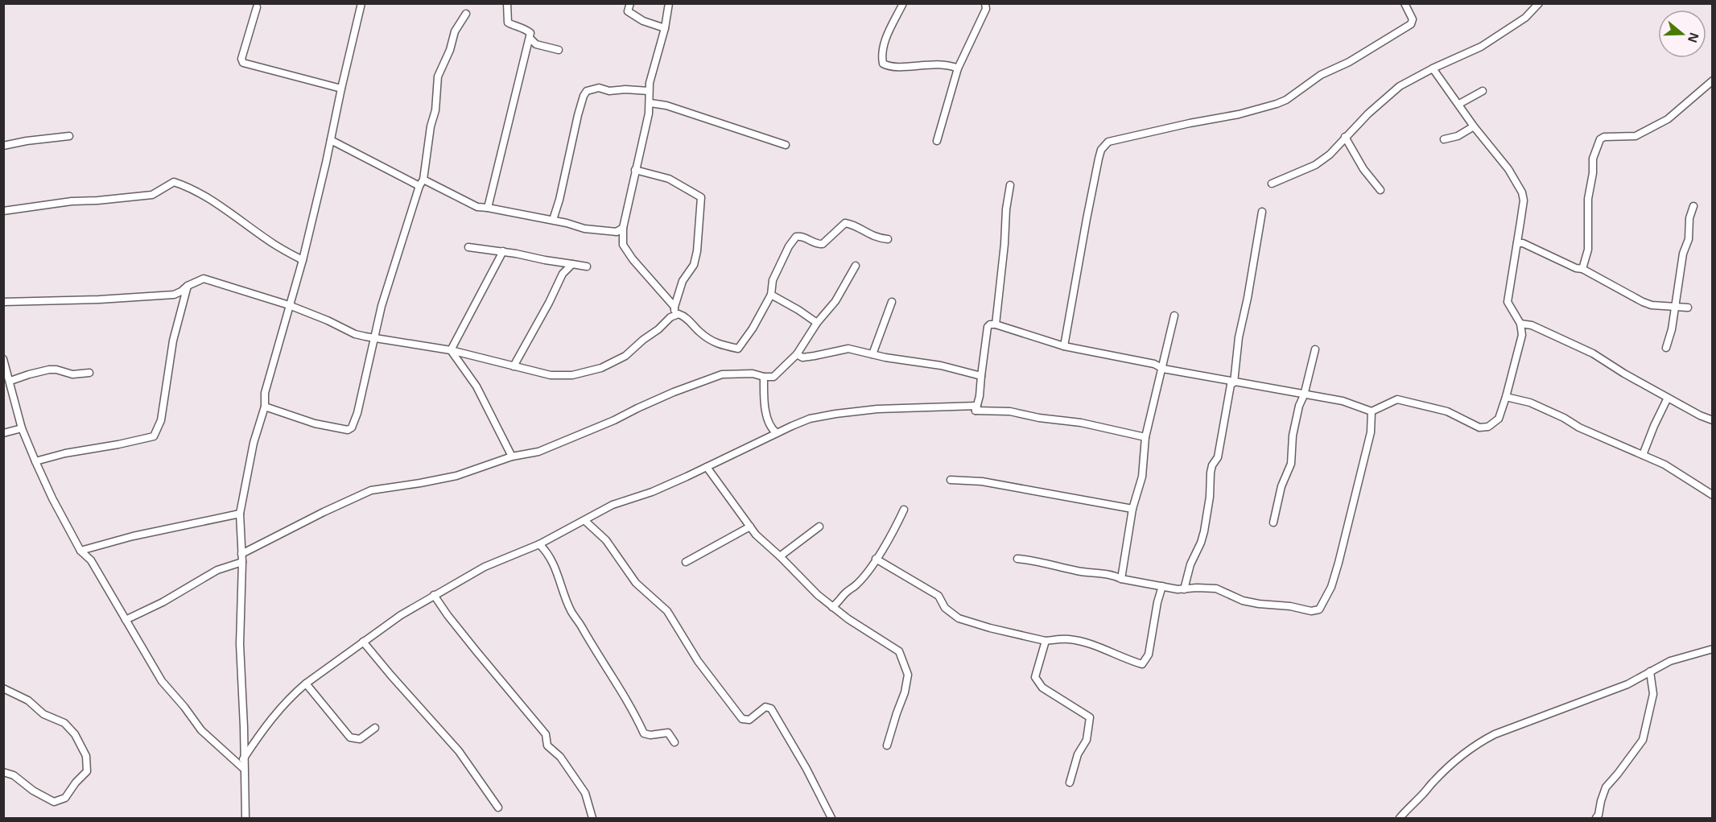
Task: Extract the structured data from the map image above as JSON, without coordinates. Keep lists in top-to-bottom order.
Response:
{
  "north": "right"
}
